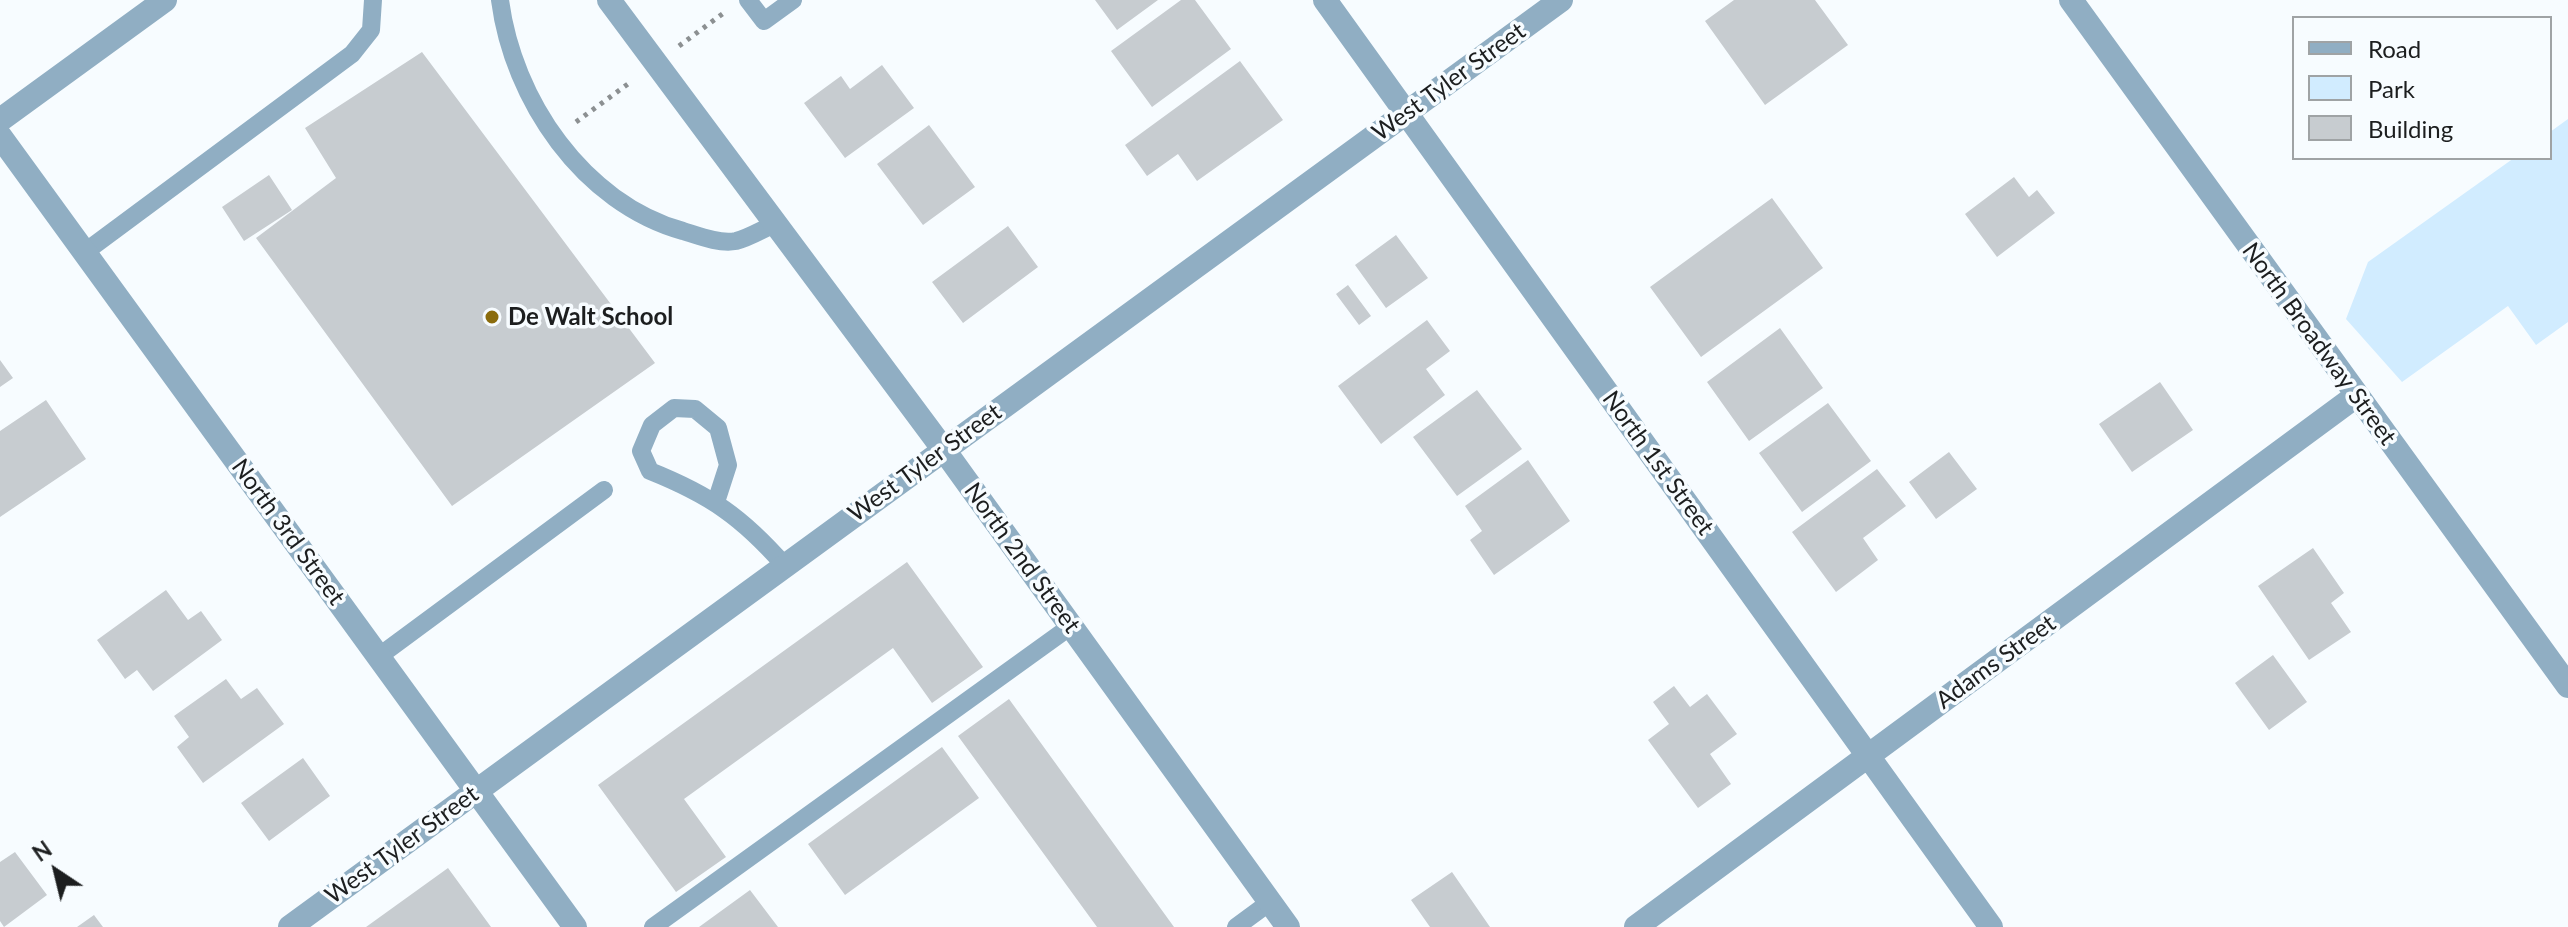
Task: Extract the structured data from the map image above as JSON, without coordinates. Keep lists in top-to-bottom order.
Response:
{
  "streets": {
    "street": [
      "West Tyler Street",
      "North Broadway Street",
      "North 1st Street",
      "North 3rd Street",
      "North 2nd Street",
      "Adams Street"
    ]
  },
  "crossings": [
    ["West Tyler Street", "North 1st Street"],
    ["West Tyler Street", "North 3rd Street"],
    ["West Tyler Street", "North 2nd Street"],
    ["North Broadway Street", "Adams Street"],
    ["North 1st Street", "Adams Street"]
  ],
  "places": ["De Walt School"],
  "legend": ["Road", "Park", "Building"],
  "north": "top left"
}
